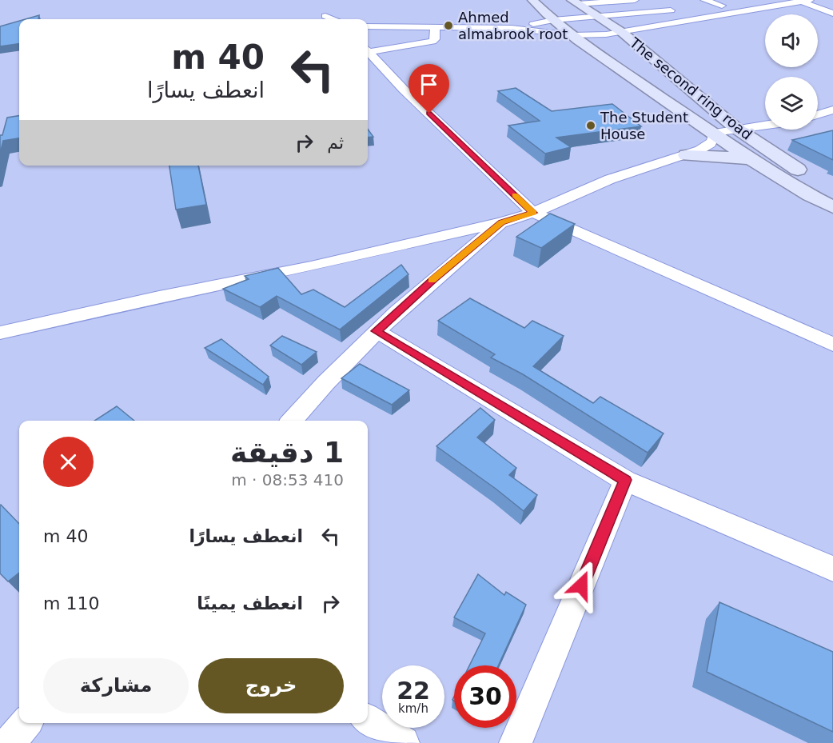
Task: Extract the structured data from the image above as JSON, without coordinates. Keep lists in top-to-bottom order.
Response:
{
  "streets": {
    "main road": ["The second ring road"]
  },
  "places": ["Ahmed almabrook root", "The Student House"],
  "page": {
    "turn": ["40 m", "انعطف يسارًا"],
    "then": "ثم",
    "heading": ["1 دقيقة", "410 m · 08:53"],
    "list": [
      {
        "name": "انعطف يسارًا",
        "value": "40 m"
      },
      {
        "name": "انعطف يمينًا",
        "value": "110 m"
      }
    ],
    "buttons": ["خروج", "مشاركة"],
    "speed": "22 km/h",
    "limit": "30"
  }
}
